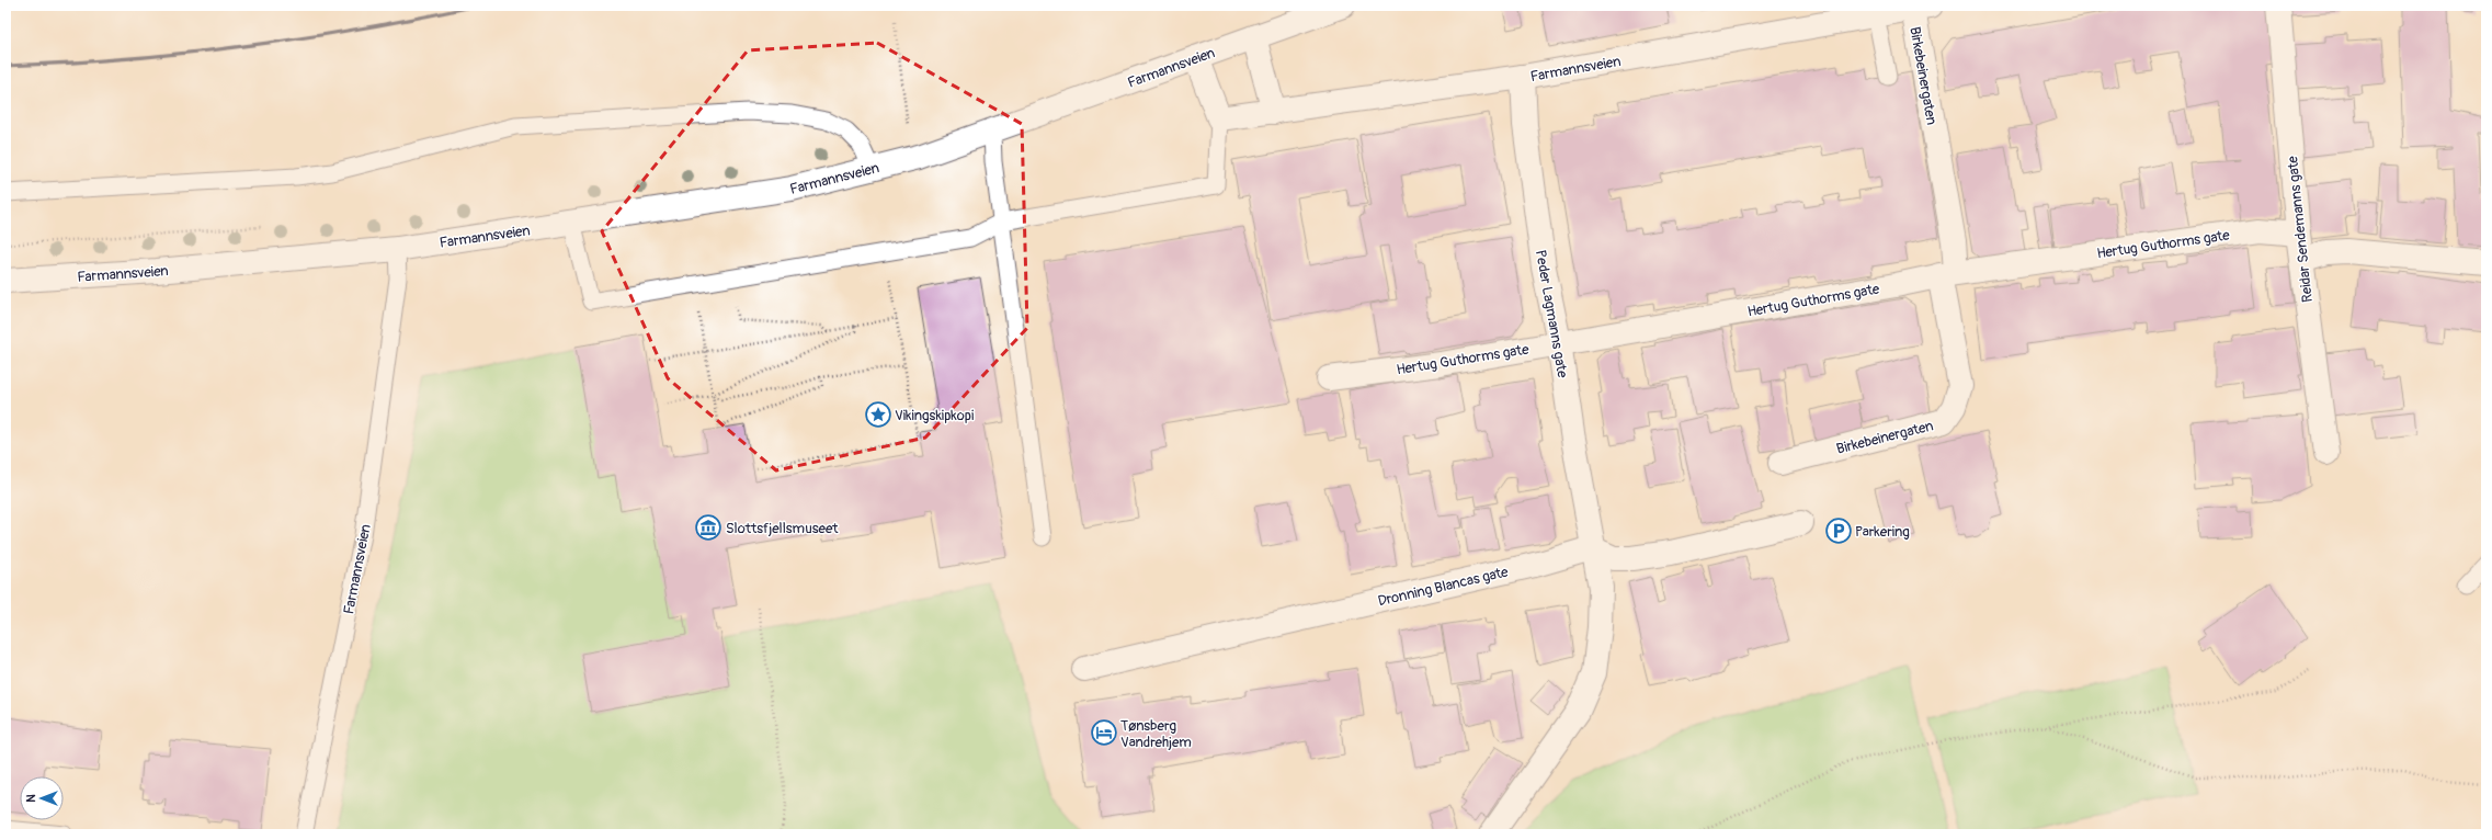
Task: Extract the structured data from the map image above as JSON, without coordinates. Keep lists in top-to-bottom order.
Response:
{
  "streets": {
    "street": [
      "Farmannsveien",
      "Birkebeinergaten",
      "Reidar Sendemanns gate",
      "Hertug Guthorms gate",
      "Peder Lagmanns gate",
      "Dronning Blancas gate"
    ]
  },
  "crossings": [
    ["Farmannsveien", "Birkebeinergaten"],
    ["Farmannsveien", "Peder Lagmanns gate"],
    ["Birkebeinergaten", "Hertug Guthorms gate"],
    ["Reidar Sendemanns gate", "Hertug Guthorms gate"],
    ["Hertug Guthorms gate", "Peder Lagmanns gate"],
    ["Peder Lagmanns gate", "Dronning Blancas gate"]
  ],
  "places": {
    "place": ["Vikingskipkopi"],
    "museum": ["Slottsfjellsmuseet"],
    "parking": ["Parkering"],
    "hotel": ["Tønsberg Vandrehjem"]
  },
  "north": "left"
}
